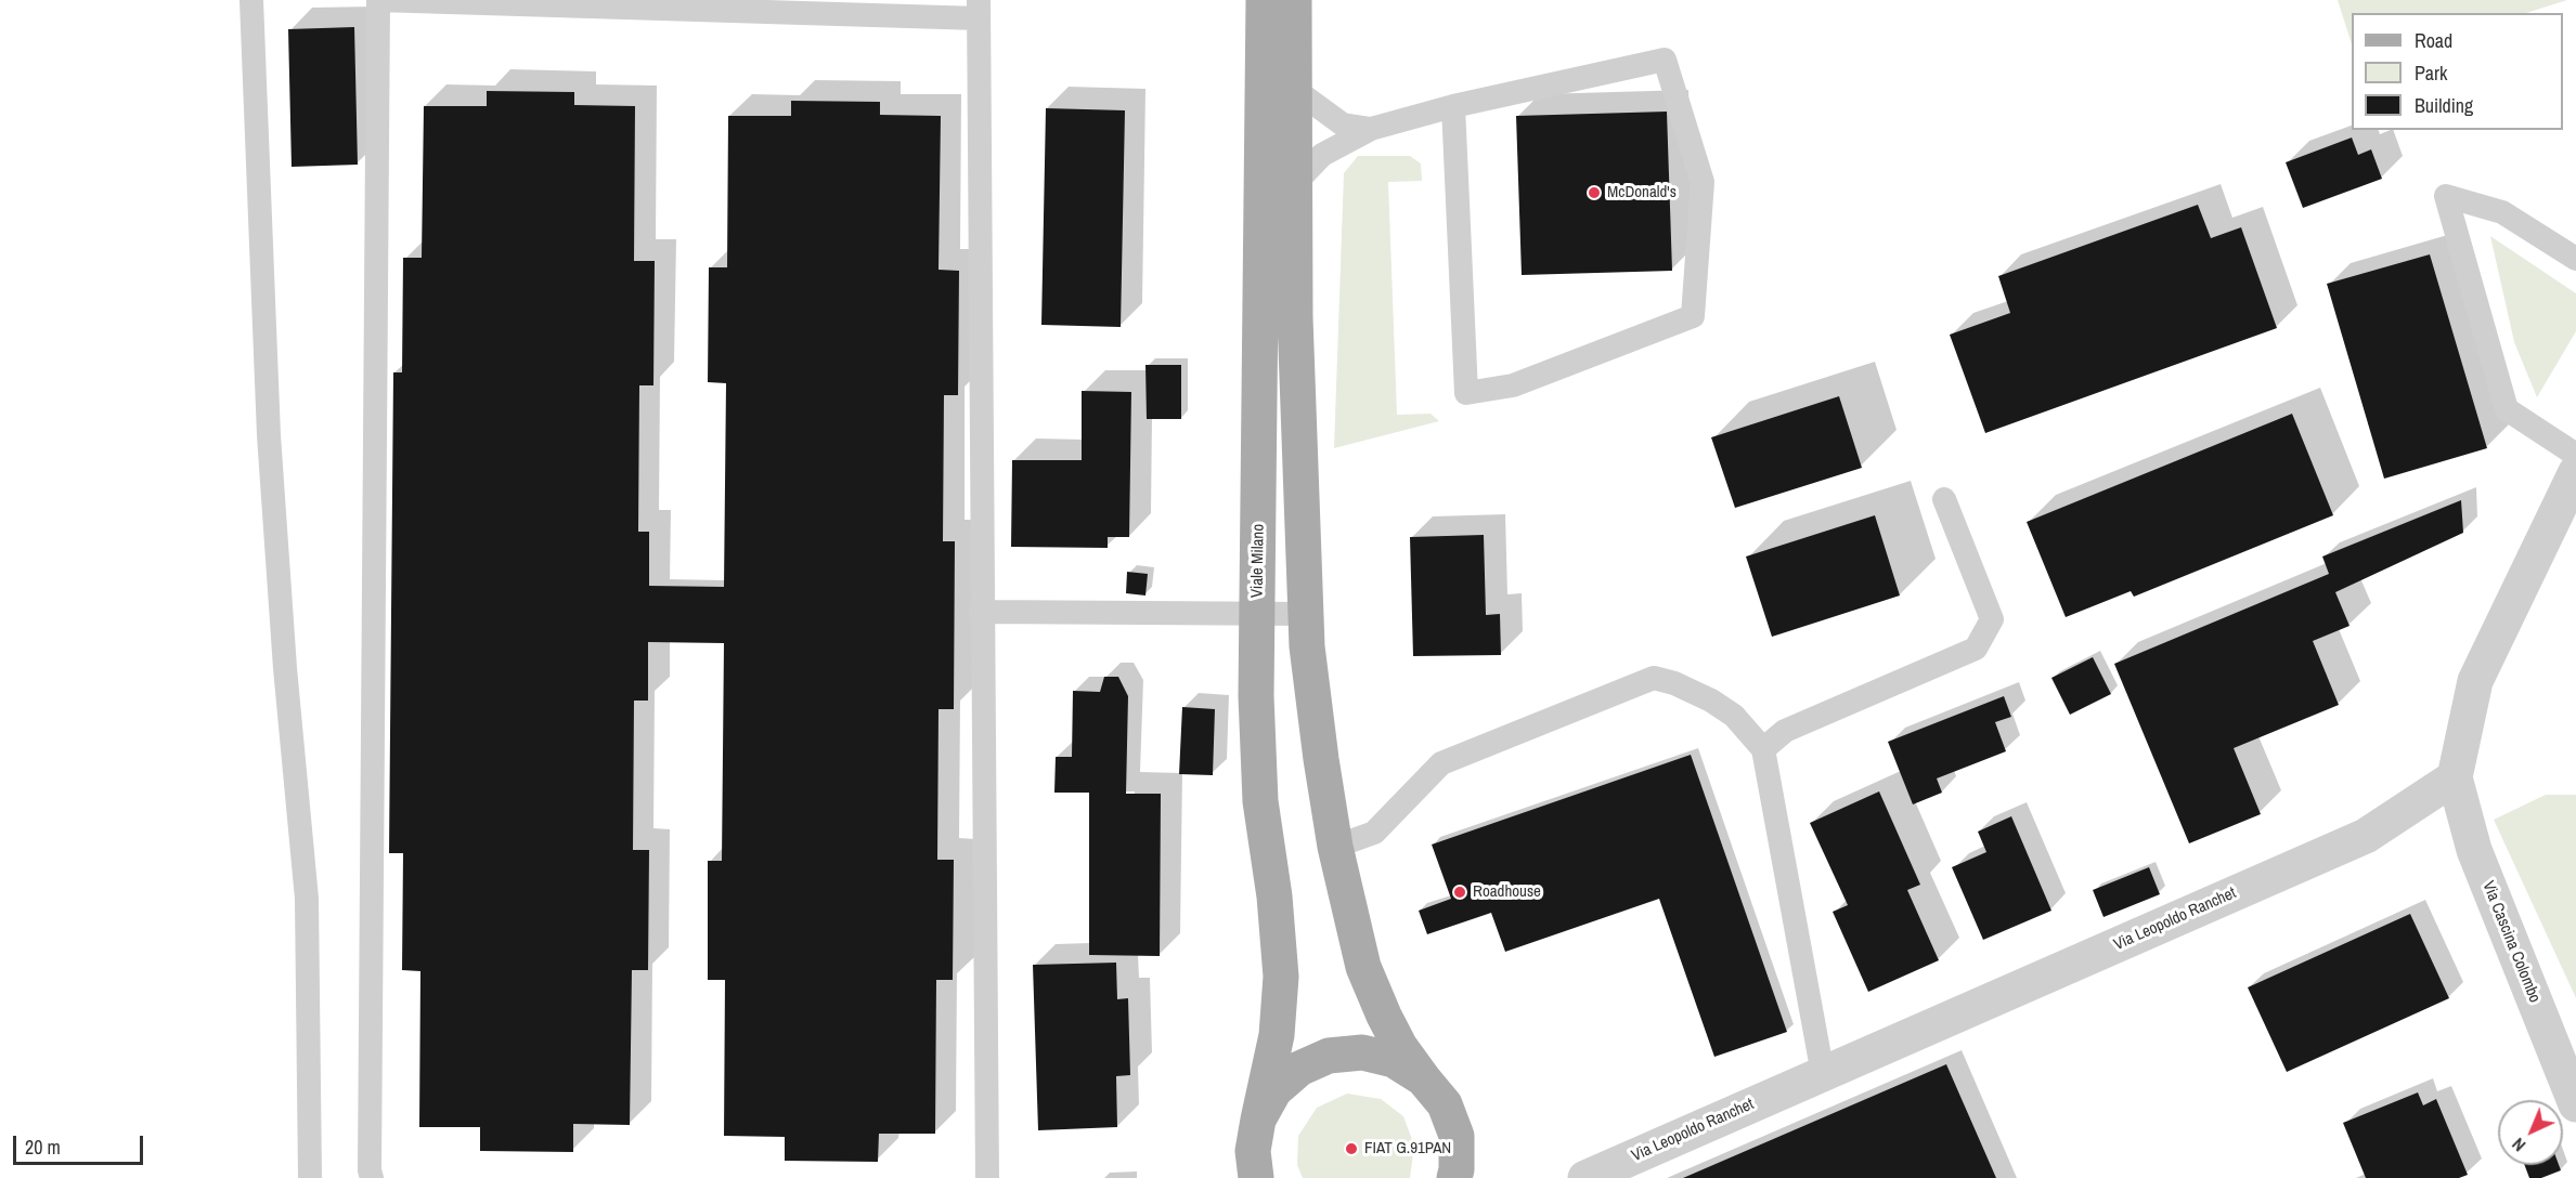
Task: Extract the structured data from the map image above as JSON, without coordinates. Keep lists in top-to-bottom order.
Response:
{
  "streets": {
    "main road": ["Viale Milano"],
    "street": ["Via Leopoldo Ranchet", "Via Cascina Colombo"]
  },
  "crossings": [
    ["Via Leopoldo Ranchet", "Via Cascina Colombo"]
  ],
  "places": ["McDonald's", "Roadhouse", "FIAT G.91PAN"],
  "legend": ["Road", "Park", "Building"],
  "scale_bar": "20 m",
  "north": "bottom left"
}
